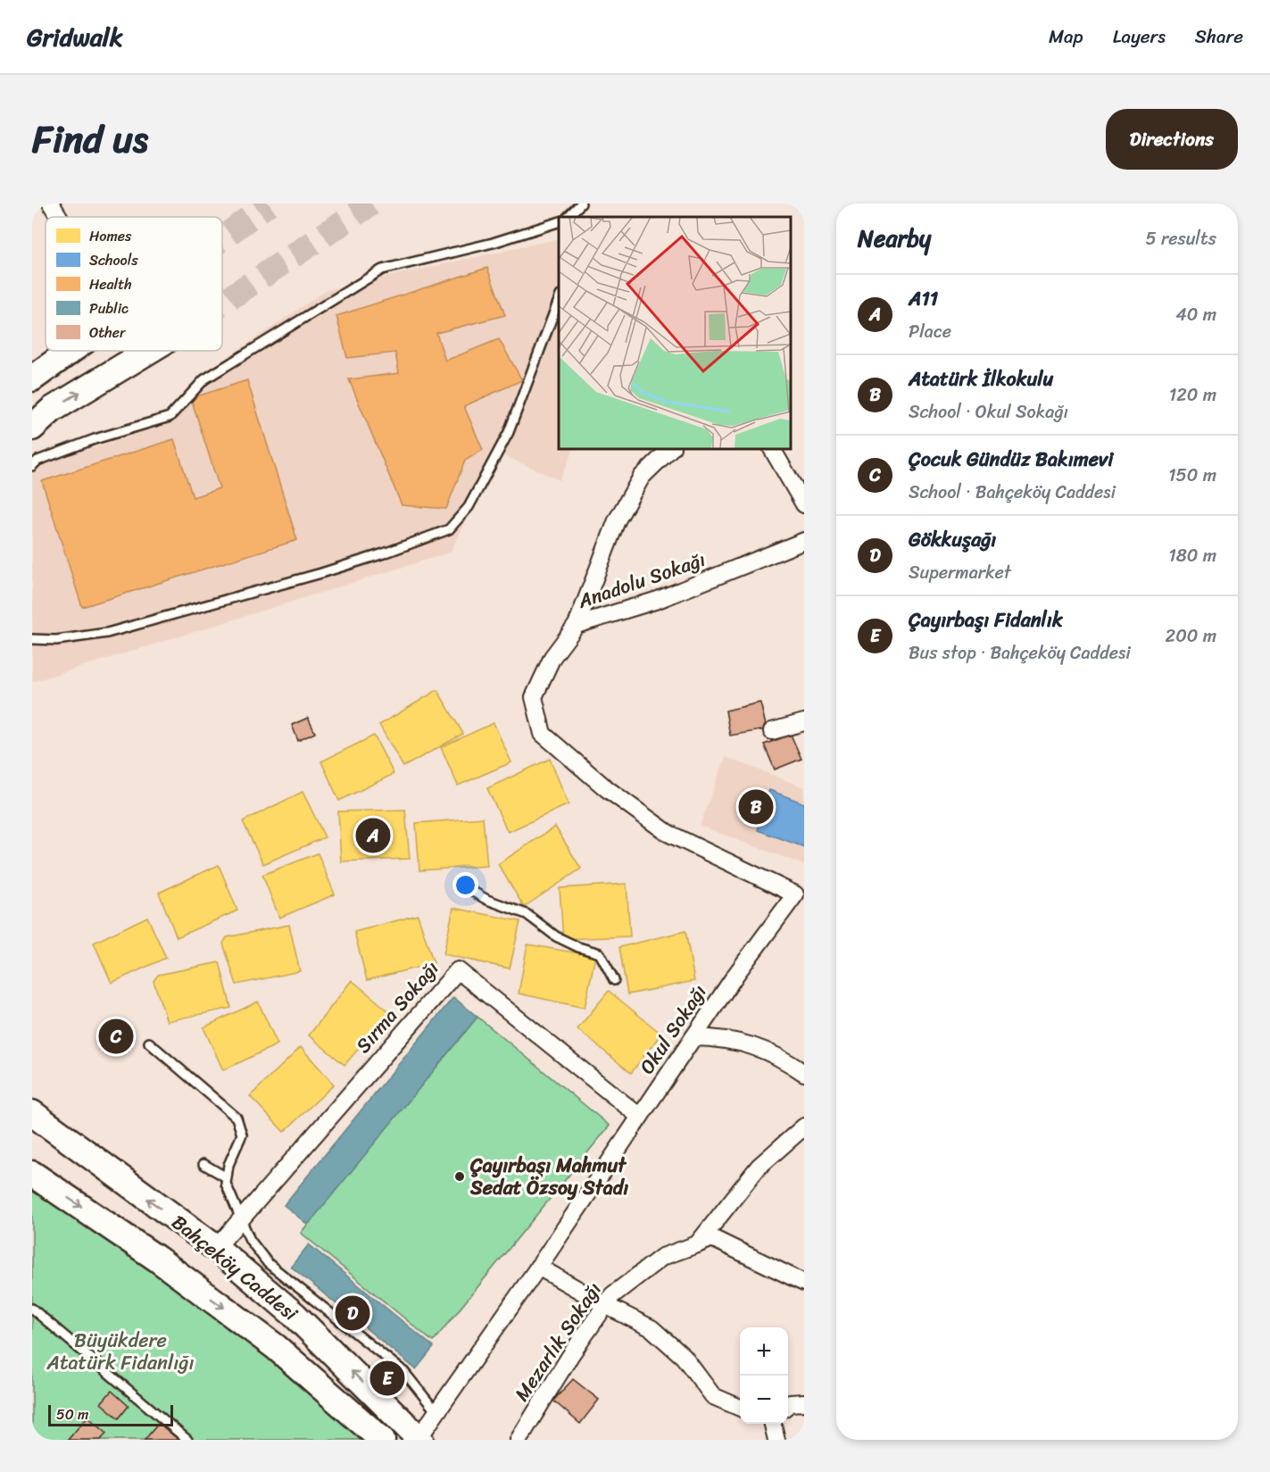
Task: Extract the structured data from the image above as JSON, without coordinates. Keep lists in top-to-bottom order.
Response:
{
  "streets": {
    "main road": ["Bahçeköy Caddesi"],
    "street": [
      "Anadolu Sokağı",
      "Sırma Sokağı",
      "Okul Sokağı",
      "Mezarlık Sokağı"
    ]
  },
  "crossings": [
    ["Anadolu Sokağı", "Okul Sokağı"],
    ["Sırma Sokağı", "Okul Sokağı"],
    ["Sırma Sokağı", "Bahçeköy Caddesi"],
    ["Okul Sokağı", "Bahçeköy Caddesi"]
  ],
  "parks": ["Büyükdere Atatürk Fidanlığı"],
  "places": ["Çayırbaşı Mahmut Sedat Özsoy Stadı"],
  "legend": [
    "Homes",
    "Schools",
    "Health",
    "Public",
    "Other"
  ],
  "scale_bar": "50 m",
  "page": {
    "header": "Gridwalk",
    "nav": ["Map", "Layers", "Share"],
    "title": "Find us",
    "buttons": "Directions",
    "heading": ["Nearby", "5 results"],
    "list": [
      {
        "mark": "A",
        "name": "A11",
        "note": "Place",
        "value": "40 m"
      },
      {
        "mark": "B",
        "name": "Atatürk İlkokulu",
        "note": "School · Okul Sokağı",
        "value": "120 m"
      },
      {
        "mark": "C",
        "name": "Çocuk Gündüz Bakımevi",
        "note": "School · Bahçeköy Caddesi",
        "value": "150 m"
      },
      {
        "mark": "D",
        "name": "Gökkuşağı",
        "note": "Supermarket",
        "value": "180 m"
      },
      {
        "mark": "E",
        "name": "Çayırbaşı Fidanlık",
        "note": "Bus stop · Bahçeköy Caddesi",
        "value": "200 m"
      }
    ],
    "pins": [
      "B",
      "A",
      "C",
      "D",
      "E"
    ],
    "map_buttons": ["+", "−"],
    "scale": "50 m"
  }
}
